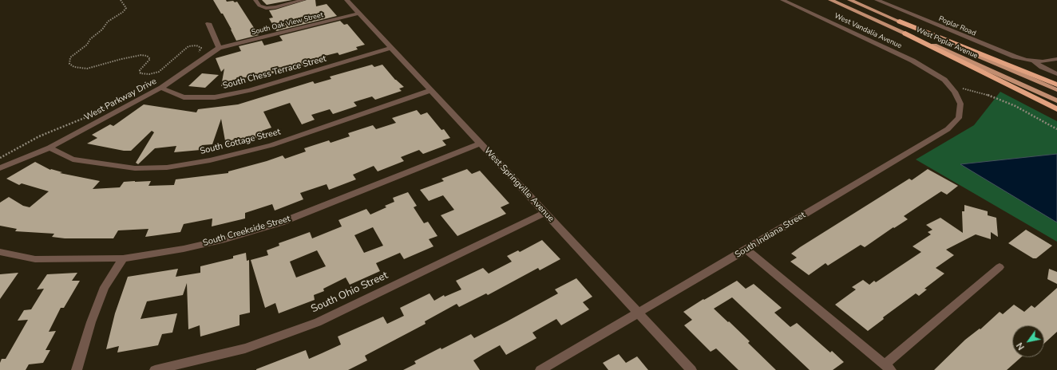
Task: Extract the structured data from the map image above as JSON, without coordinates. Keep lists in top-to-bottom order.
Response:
{
  "streets": {
    "main road": ["West Poplar Avenue"],
    "street": [
      "South Oak View Street",
      "Poplar Road",
      "West Vandalia Avenue",
      "South Chess Terrace Street",
      "West Parkway Drive",
      "South Cottage Street",
      "West Springville Avenue",
      "South Creekside Street",
      "South Indiana Street",
      "South Ohio Street"
    ]
  },
  "crossings": [
    ["South Oak View Street", "West Parkway Drive"],
    ["South Oak View Street", "West Springville Avenue"],
    ["West Vandalia Avenue", "South Indiana Street"],
    ["South Chess Terrace Street", "West Parkway Drive"],
    ["South Chess Terrace Street", "West Springville Avenue"],
    ["West Parkway Drive", "South Cottage Street"],
    ["South Cottage Street", "West Springville Avenue"],
    ["West Springville Avenue", "South Creekside Street"],
    ["West Springville Avenue", "South Indiana Street"],
    ["West Springville Avenue", "South Ohio Street"]
  ],
  "north": "bottom left"
}
